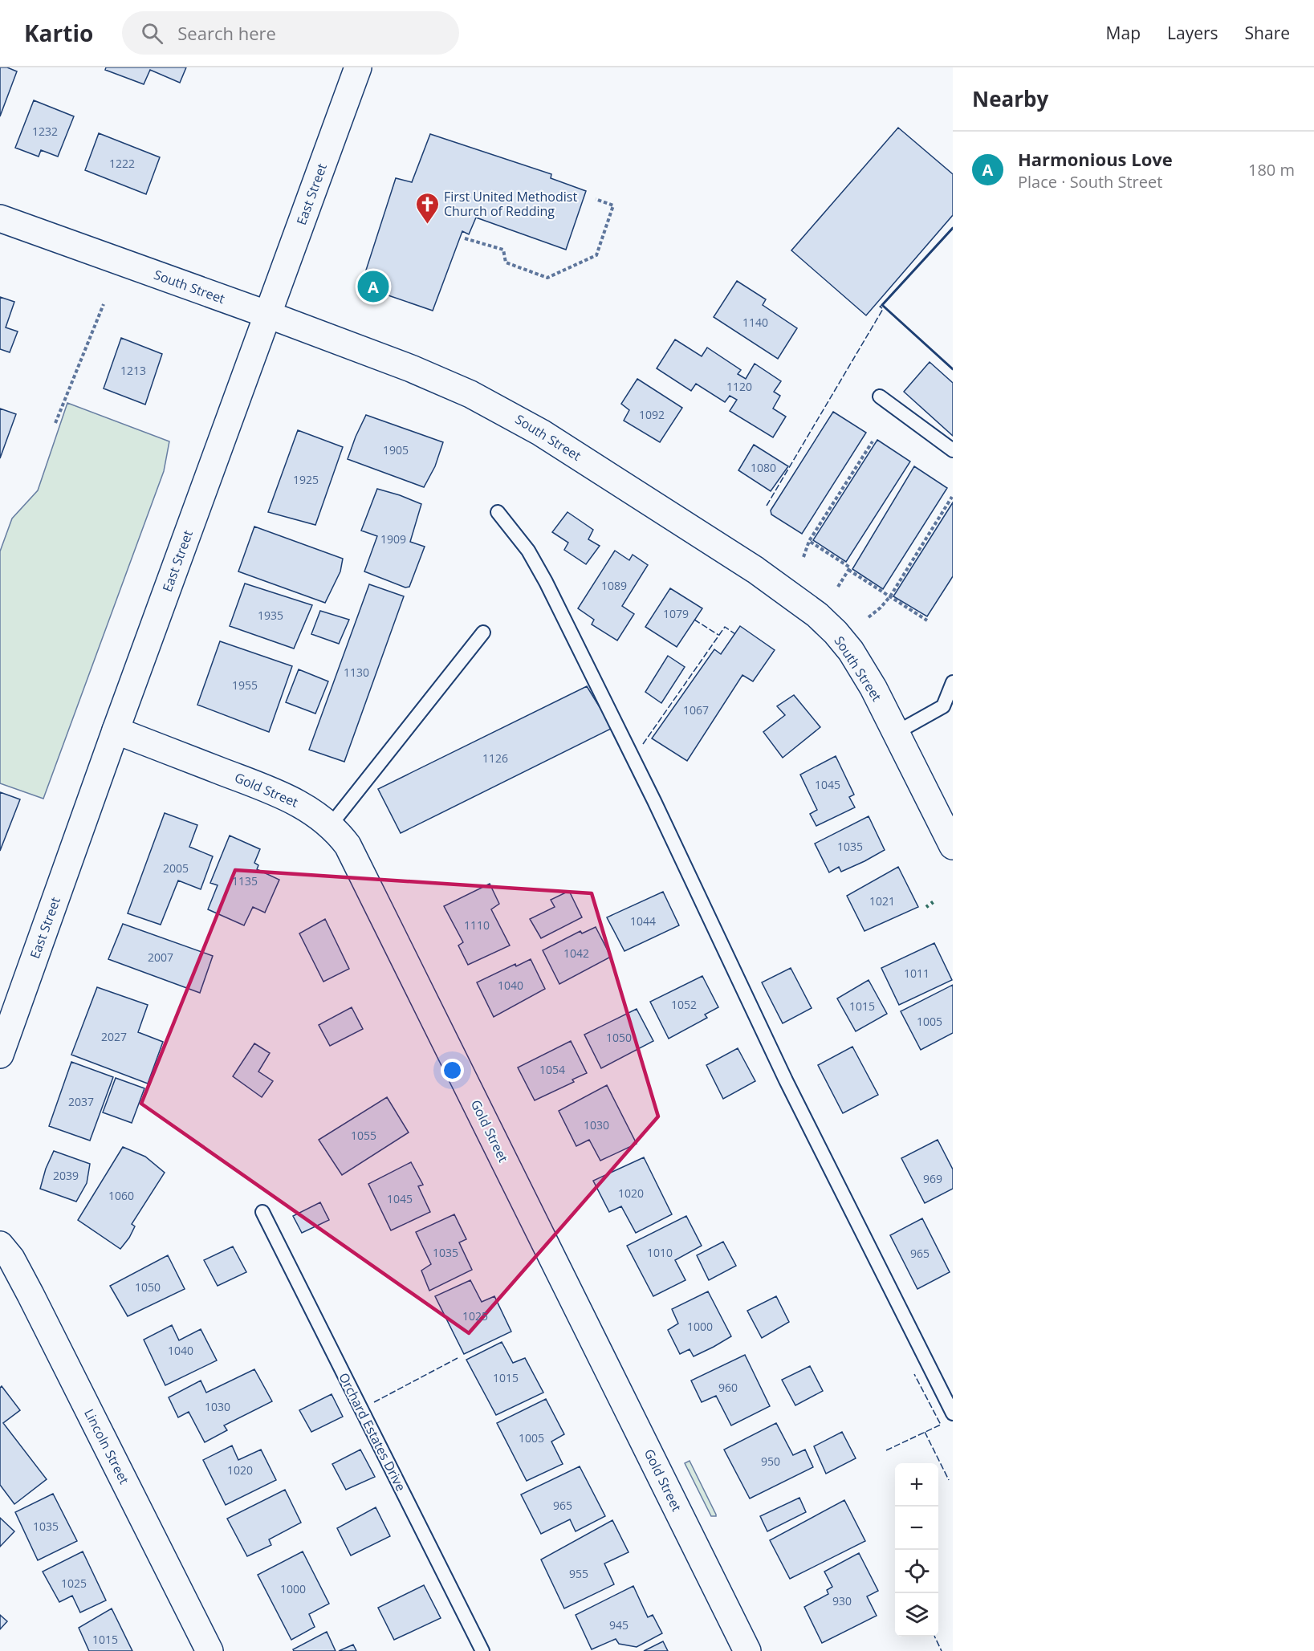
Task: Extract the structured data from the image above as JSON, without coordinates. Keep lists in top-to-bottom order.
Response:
{
  "streets": {
    "street": [
      "East Street",
      "South Street",
      "Gold Street",
      "Lincoln Street"
    ],
    "lane": ["Orchard Estates Drive"]
  },
  "crossings": [
    ["East Street", "South Street"],
    ["East Street", "Gold Street"]
  ],
  "places": {
    "church": ["First United Methodist Church of Redding"]
  },
  "house_numbers": [
    "1232",
    "1222",
    "1140",
    "1213",
    "1120",
    "1092",
    "1905",
    "1080",
    "1925",
    "1909",
    "1089",
    "1079",
    "1935",
    "1130",
    "1955",
    "1067",
    "1126",
    "1045",
    "1035",
    "2005",
    "1135",
    "1021",
    "1044",
    "1110",
    "1042",
    "2007",
    "1011",
    "1040",
    "1052",
    "1015",
    "1005",
    "2027",
    "1050",
    "1054",
    "2037",
    "1030",
    "1055",
    "2039",
    "969",
    "1020",
    "1060",
    "1045",
    "1035",
    "1010",
    "965",
    "1050",
    "1025",
    "1000",
    "1040",
    "1015",
    "960",
    "1030",
    "1005",
    "950",
    "1020",
    "965",
    "1035",
    "955",
    "1025",
    "1000",
    "930",
    "945",
    "1015"
  ],
  "page": {
    "header": "Kartio",
    "search": "Search here",
    "nav": ["Map", "Layers", "Share"],
    "heading": "Nearby",
    "list": [
      {
        "mark": "A",
        "name": "Harmonious Love",
        "note": "Place · South Street",
        "value": "180 m"
      }
    ],
    "pins": "A",
    "map_buttons": ["+", "−"]
  }
}
